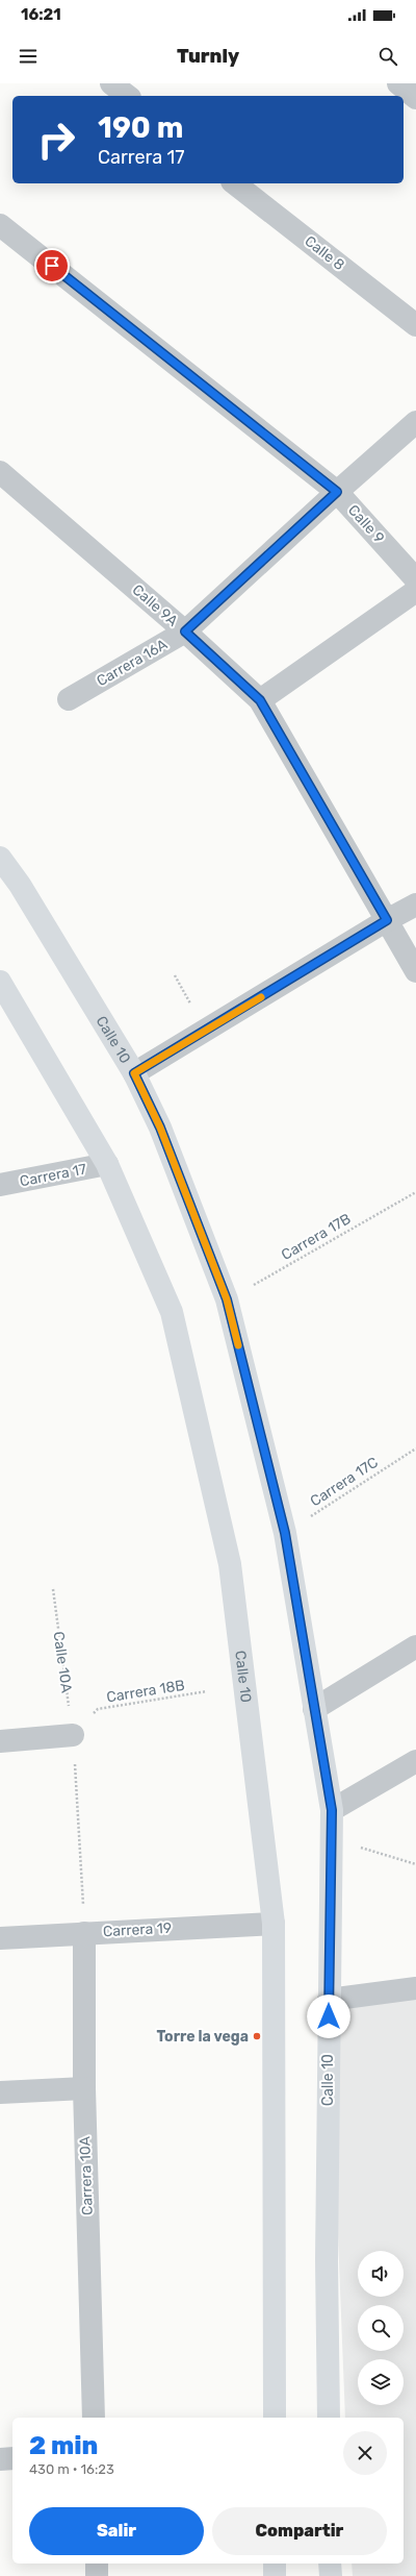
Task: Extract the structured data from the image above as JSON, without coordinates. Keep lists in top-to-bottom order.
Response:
{
  "streets": {
    "main road": ["Calle 10"],
    "street": [
      "Calle 8",
      "Calle 9",
      "Calle 9A",
      "Carrera 16A",
      "Carrera 17",
      "Carrera 19",
      "Carrera 10A"
    ],
    "path": [
      "Carrera 17B",
      "Carrera 17C",
      "Calle 10A",
      "Carrera 18B"
    ]
  },
  "crossings": [
    ["Calle 9", "Carrera 16A"],
    ["Calle 9A", "Carrera 16A"],
    ["Calle 10", "Carrera 17"],
    ["Calle 10", "Carrera 17B"],
    ["Calle 10", "Carrera 17C"],
    ["Calle 10", "Carrera 19"],
    ["Calle 10A", "Carrera 18B"],
    ["Calle 10A", "Carrera 19"],
    ["Calle 10A", "Carrera 10A"],
    ["Carrera 19", "Carrera 10A"]
  ],
  "places": ["Torre la vega"],
  "page": {
    "status": "16:21",
    "header": "Turnly",
    "turn": ["190 m", "Carrera 17"],
    "heading": ["2 min", "430 m · 16:23"],
    "buttons": ["Salir", "Compartir"]
  }
}
